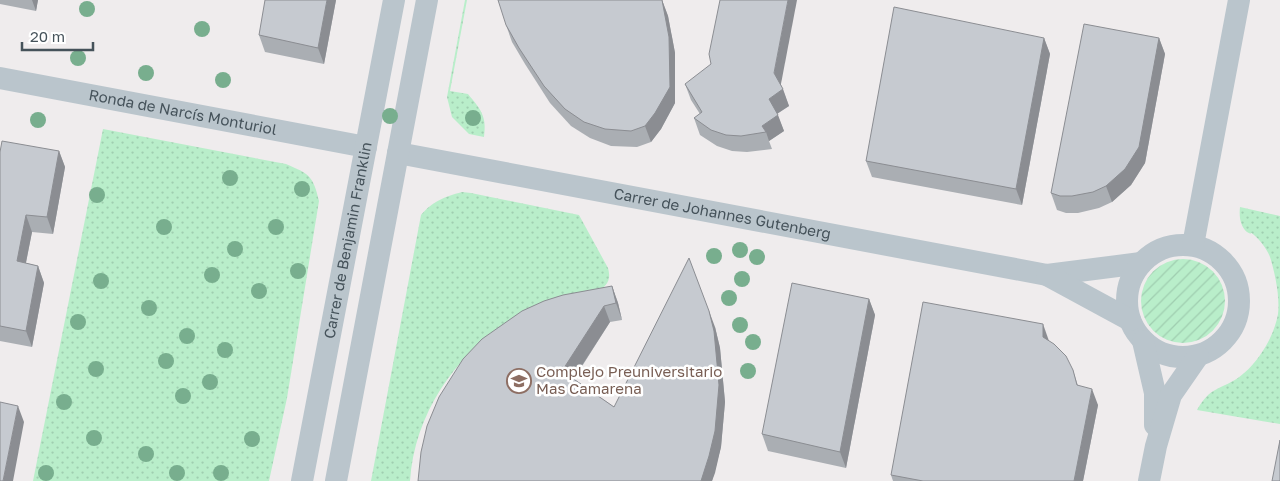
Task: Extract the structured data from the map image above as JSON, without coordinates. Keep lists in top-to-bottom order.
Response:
{
  "streets": {
    "street": ["Ronda de Narcís Monturiol", "Carrer de Johannes Gutenberg", "Carrer de Benjamin Franklin"]
  },
  "crossings": [
    ["Ronda de Narcís Monturiol", "Carrer de Benjamin Franklin"]
  ],
  "places": {
    "school or university": ["Complejo Preuniversitario Mas Camarena"]
  },
  "scale_bar": "20 m"
}
